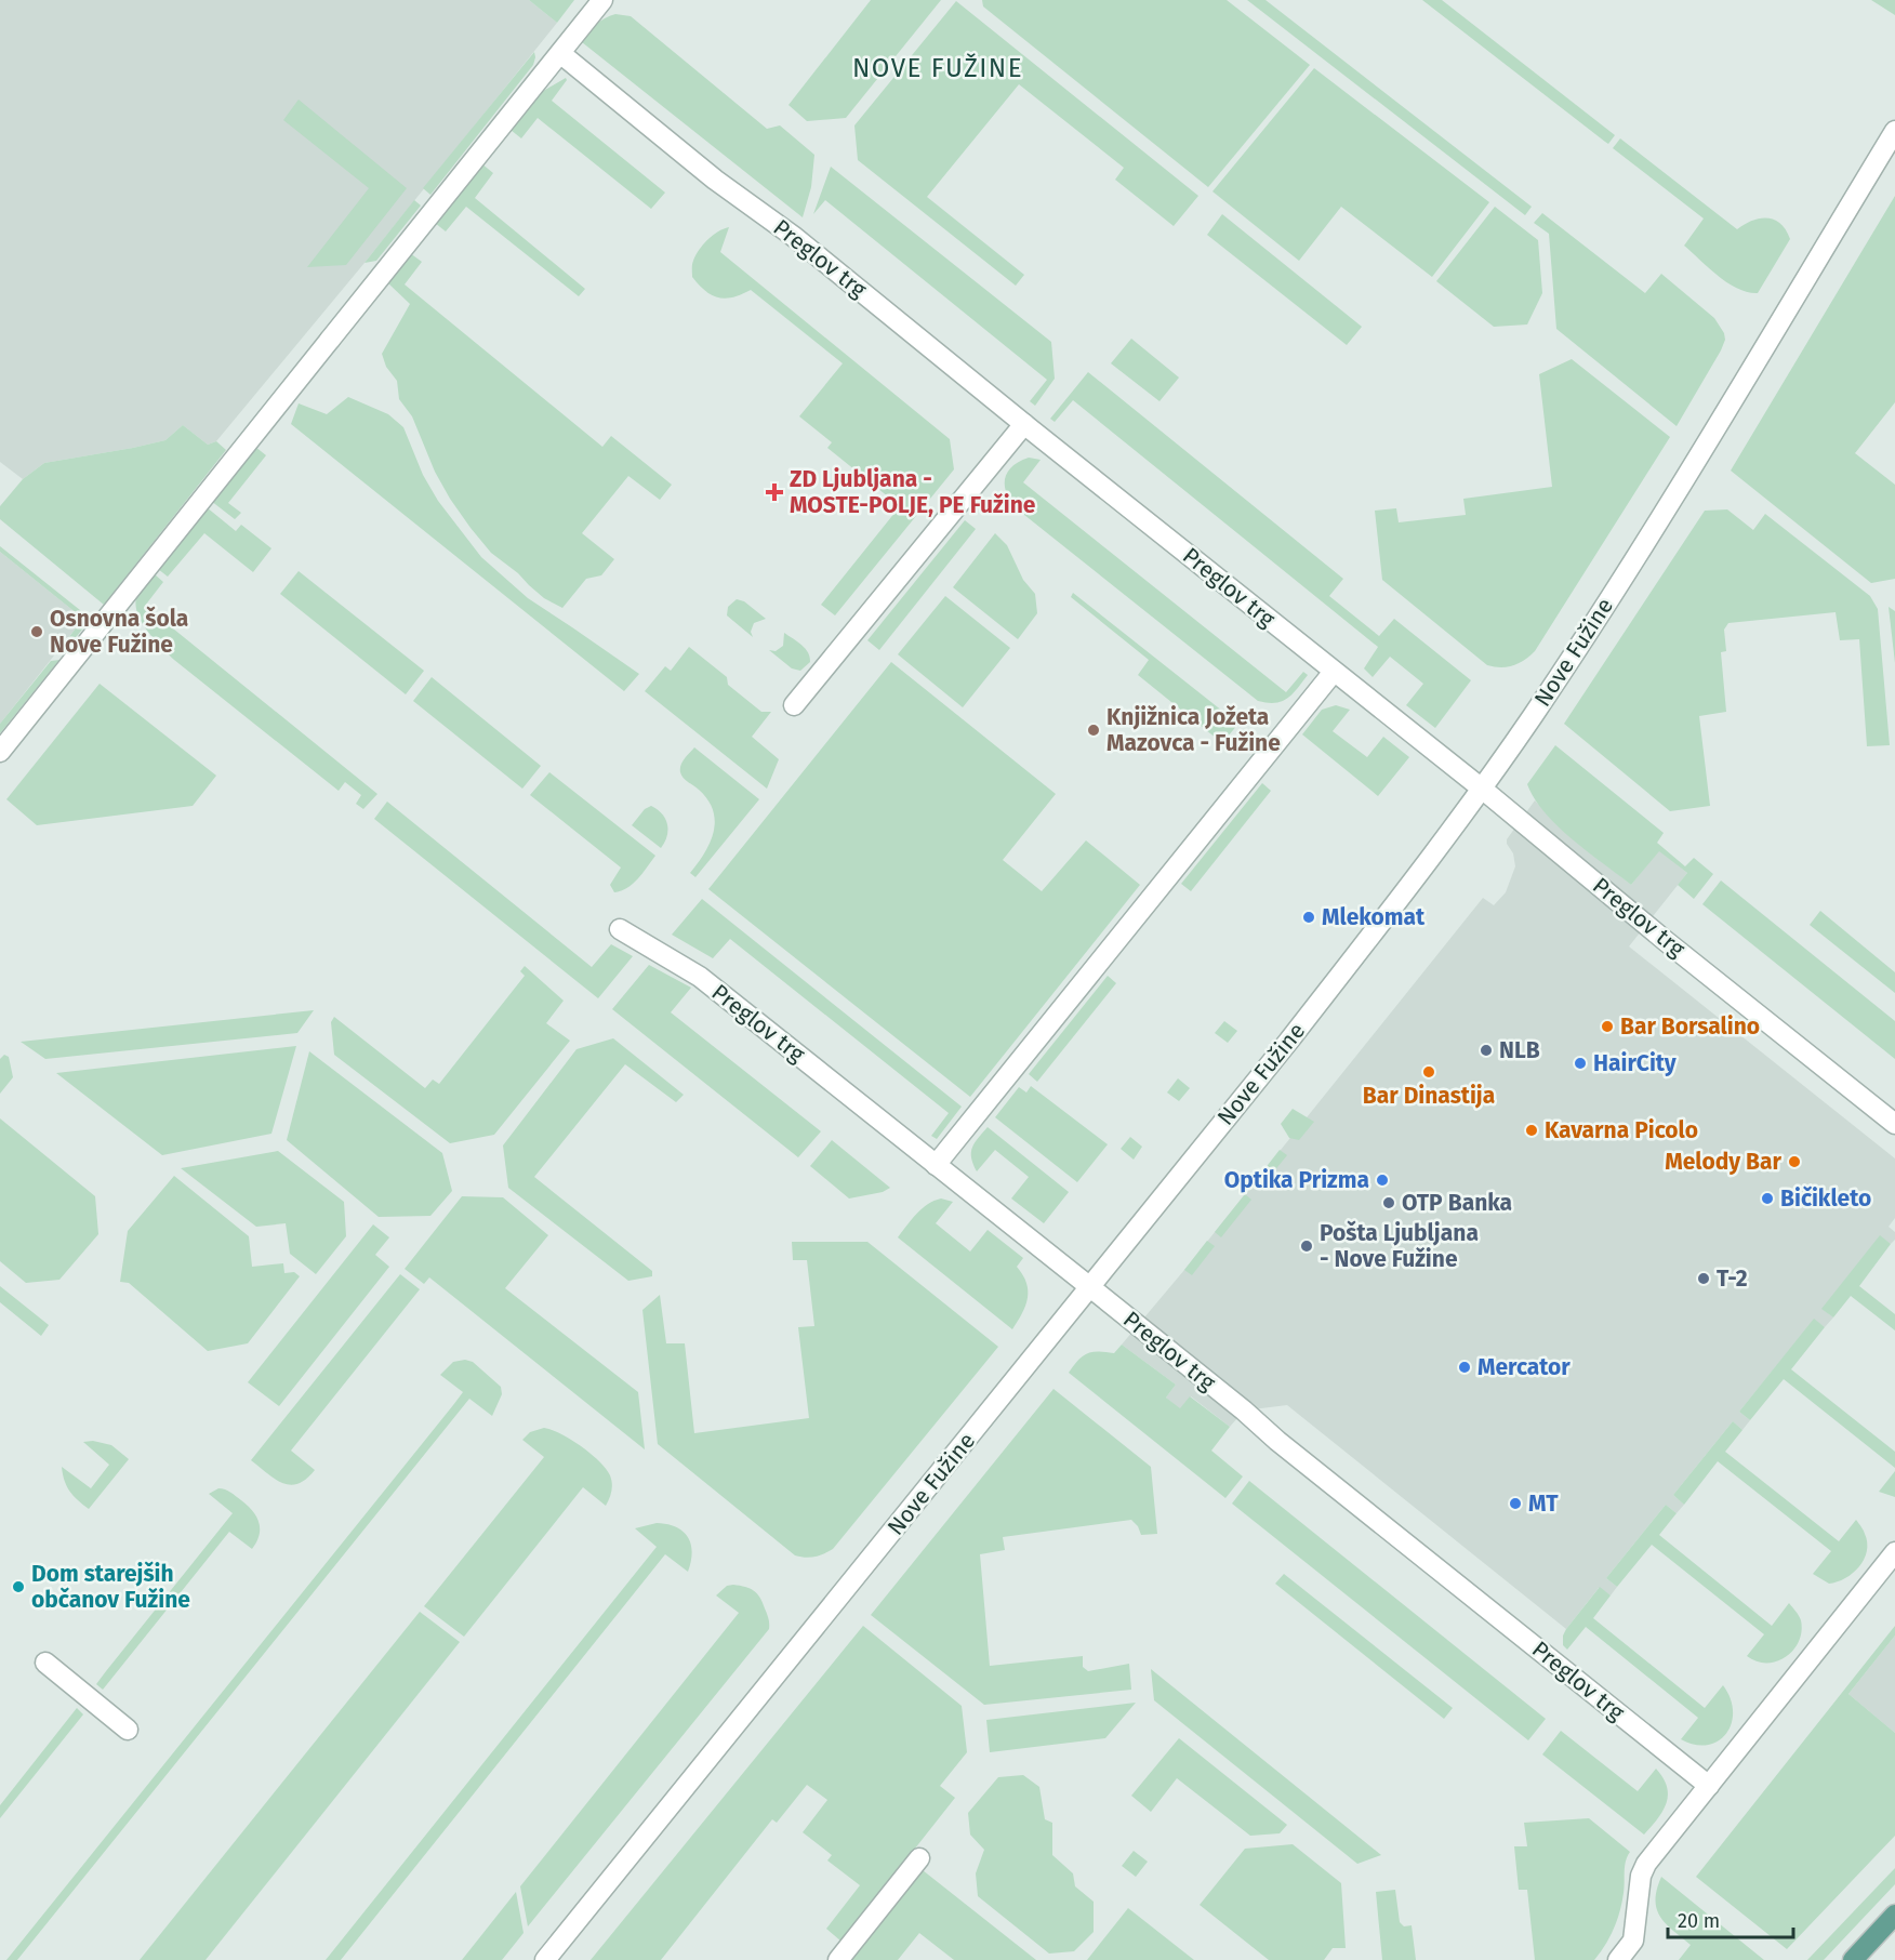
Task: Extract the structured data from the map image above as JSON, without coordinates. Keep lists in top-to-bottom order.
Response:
{
  "streets": {
    "street": ["Preglov trg", "Nove Fužine"]
  },
  "crossings": [
    ["Preglov trg", "Nove Fužine"]
  ],
  "districts": ["NOVE FUŽINE"],
  "places": {
    "health": ["ZD Ljubljana - MOSTE-POLJE, PE Fužine"],
    "other": [
      "Osnovna šola Nove Fužine",
      "Knjižnica Jožeta Mazovca - Fužine",
      "Mlekomat",
      "Bar Borsalino",
      "NLB",
      "HairCity",
      "Bar Dinastija",
      "Kavarna Picolo",
      "Melody Bar",
      "Optika Prizma",
      "Bičikleto",
      "OTP Banka",
      "Pošta Ljubljana - Nove Fužine",
      "T-2",
      "Mercator",
      "MT",
      "Dom starejših občanov Fužine"
    ]
  },
  "scale_bar": "20 m"
}
